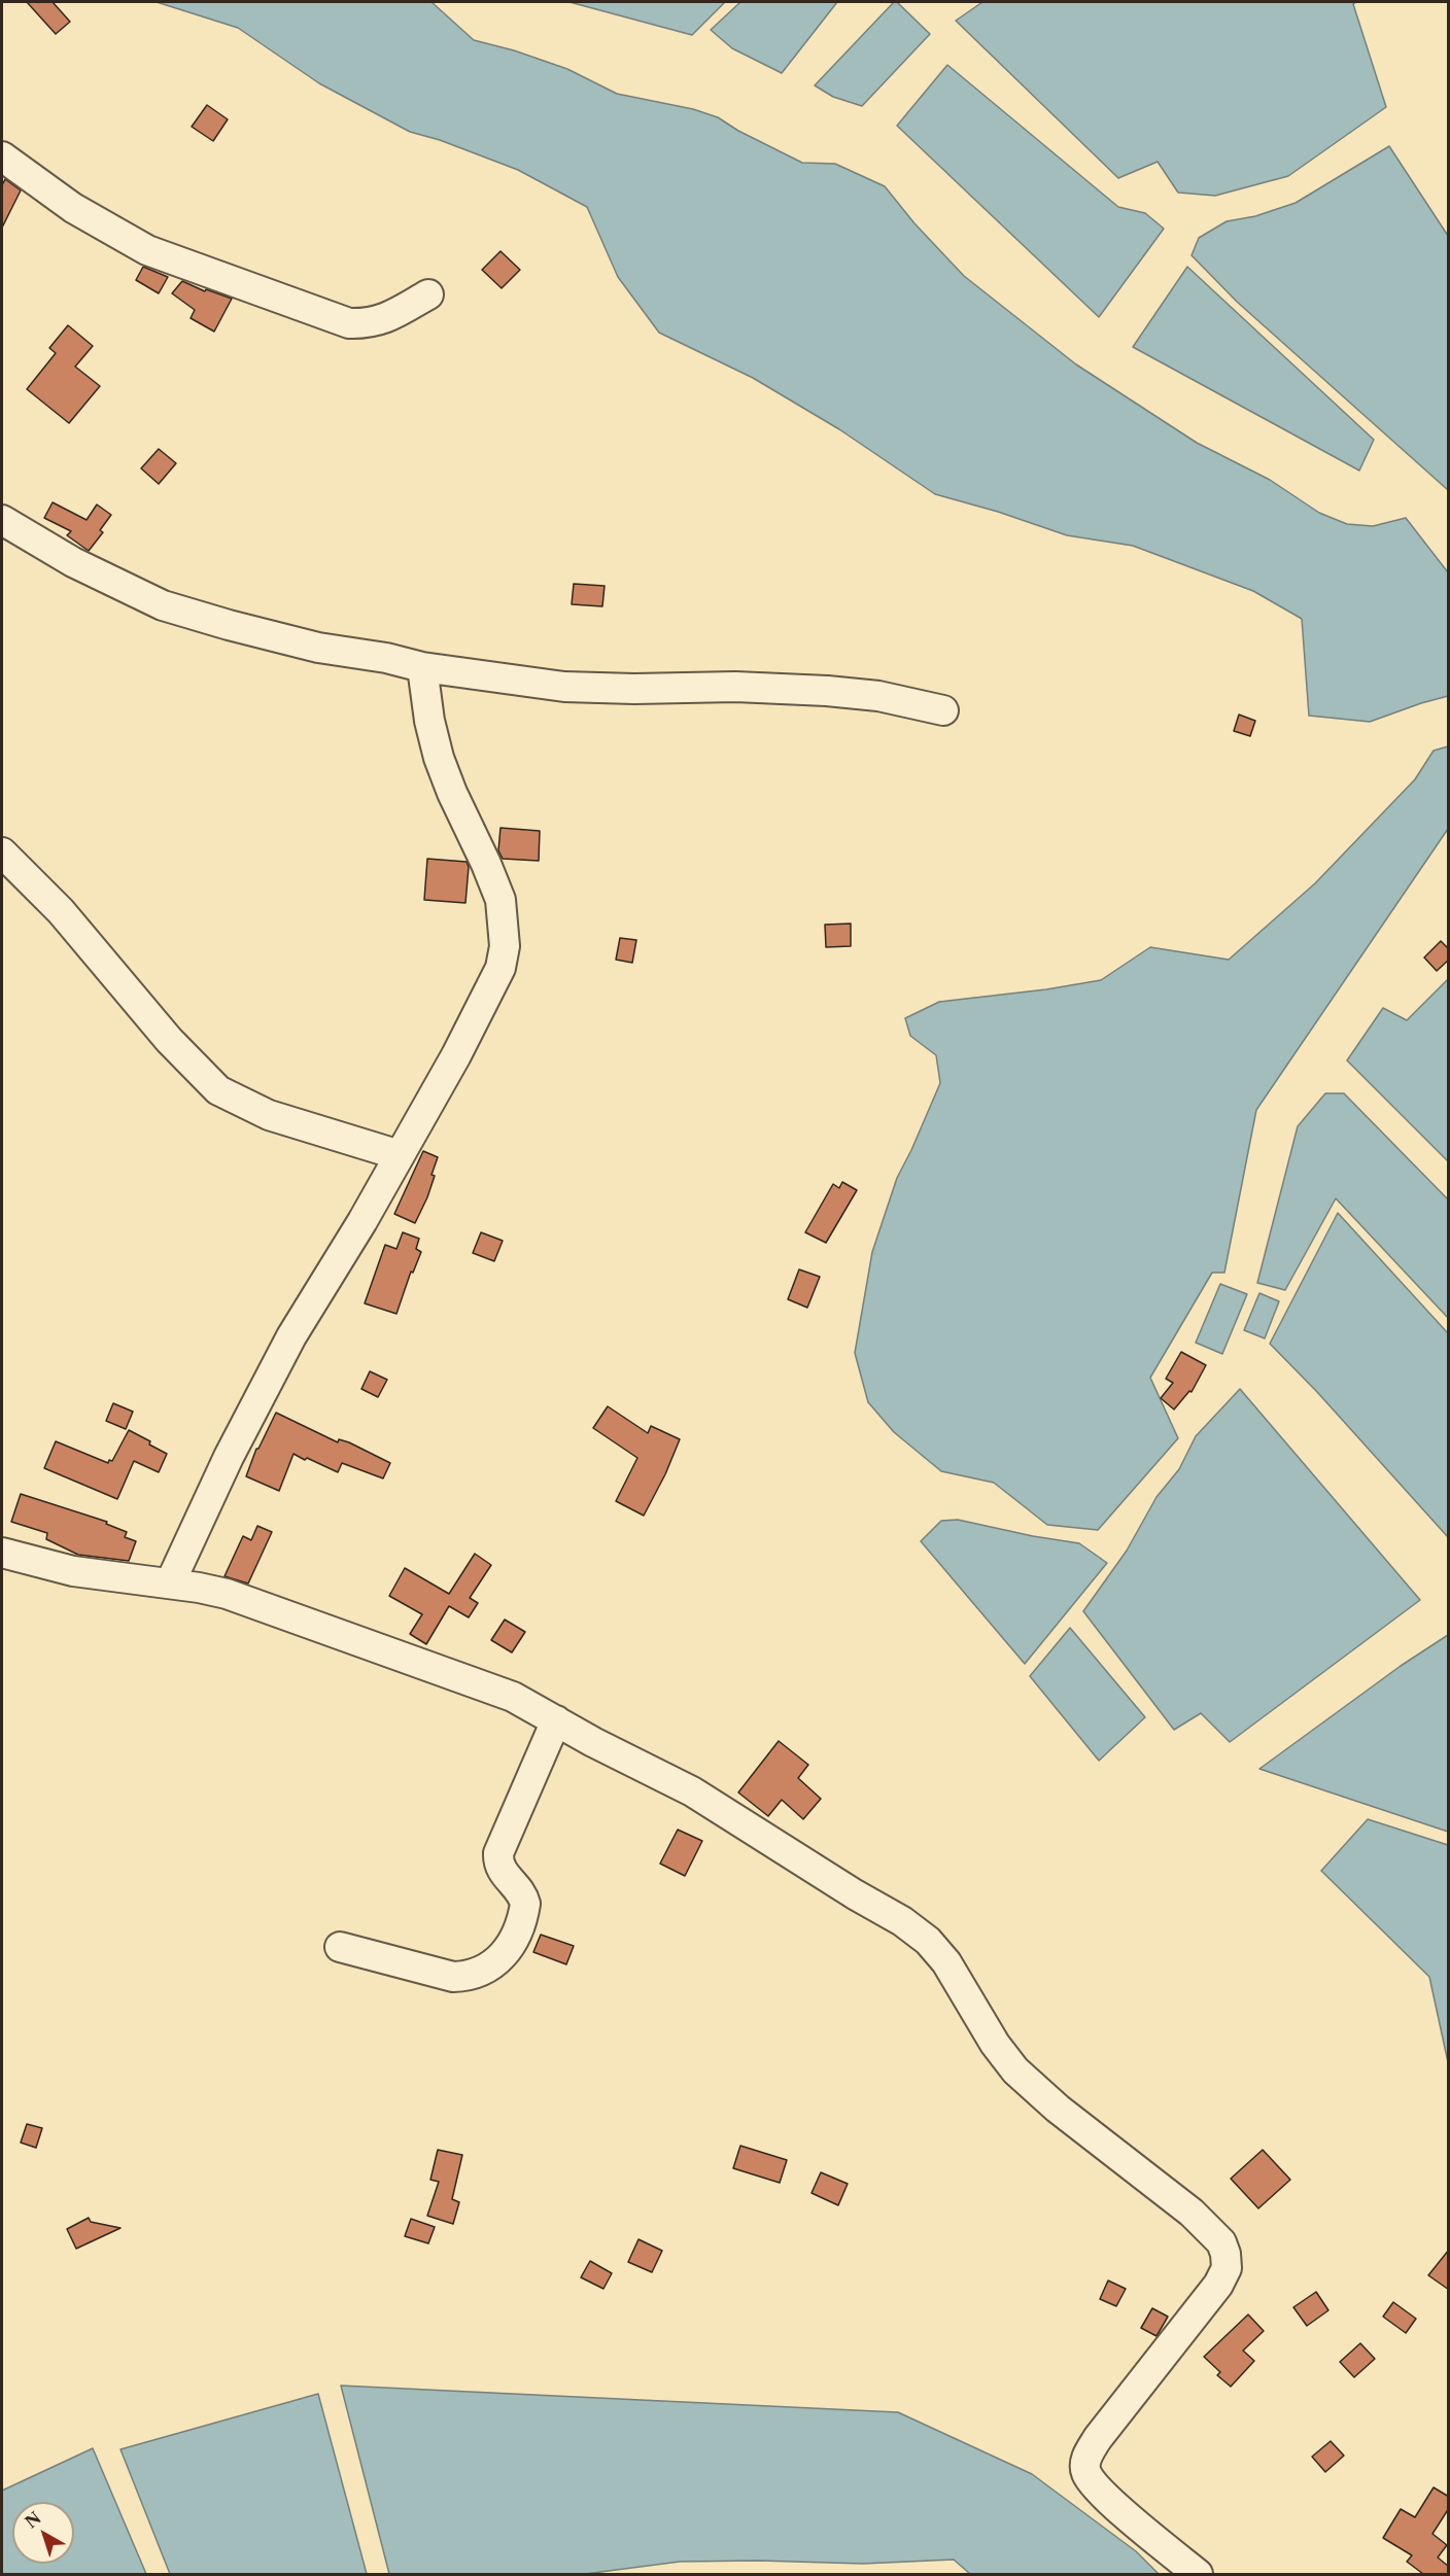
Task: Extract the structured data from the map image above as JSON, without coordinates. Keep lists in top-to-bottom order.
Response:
{
  "north": "top left"
}
